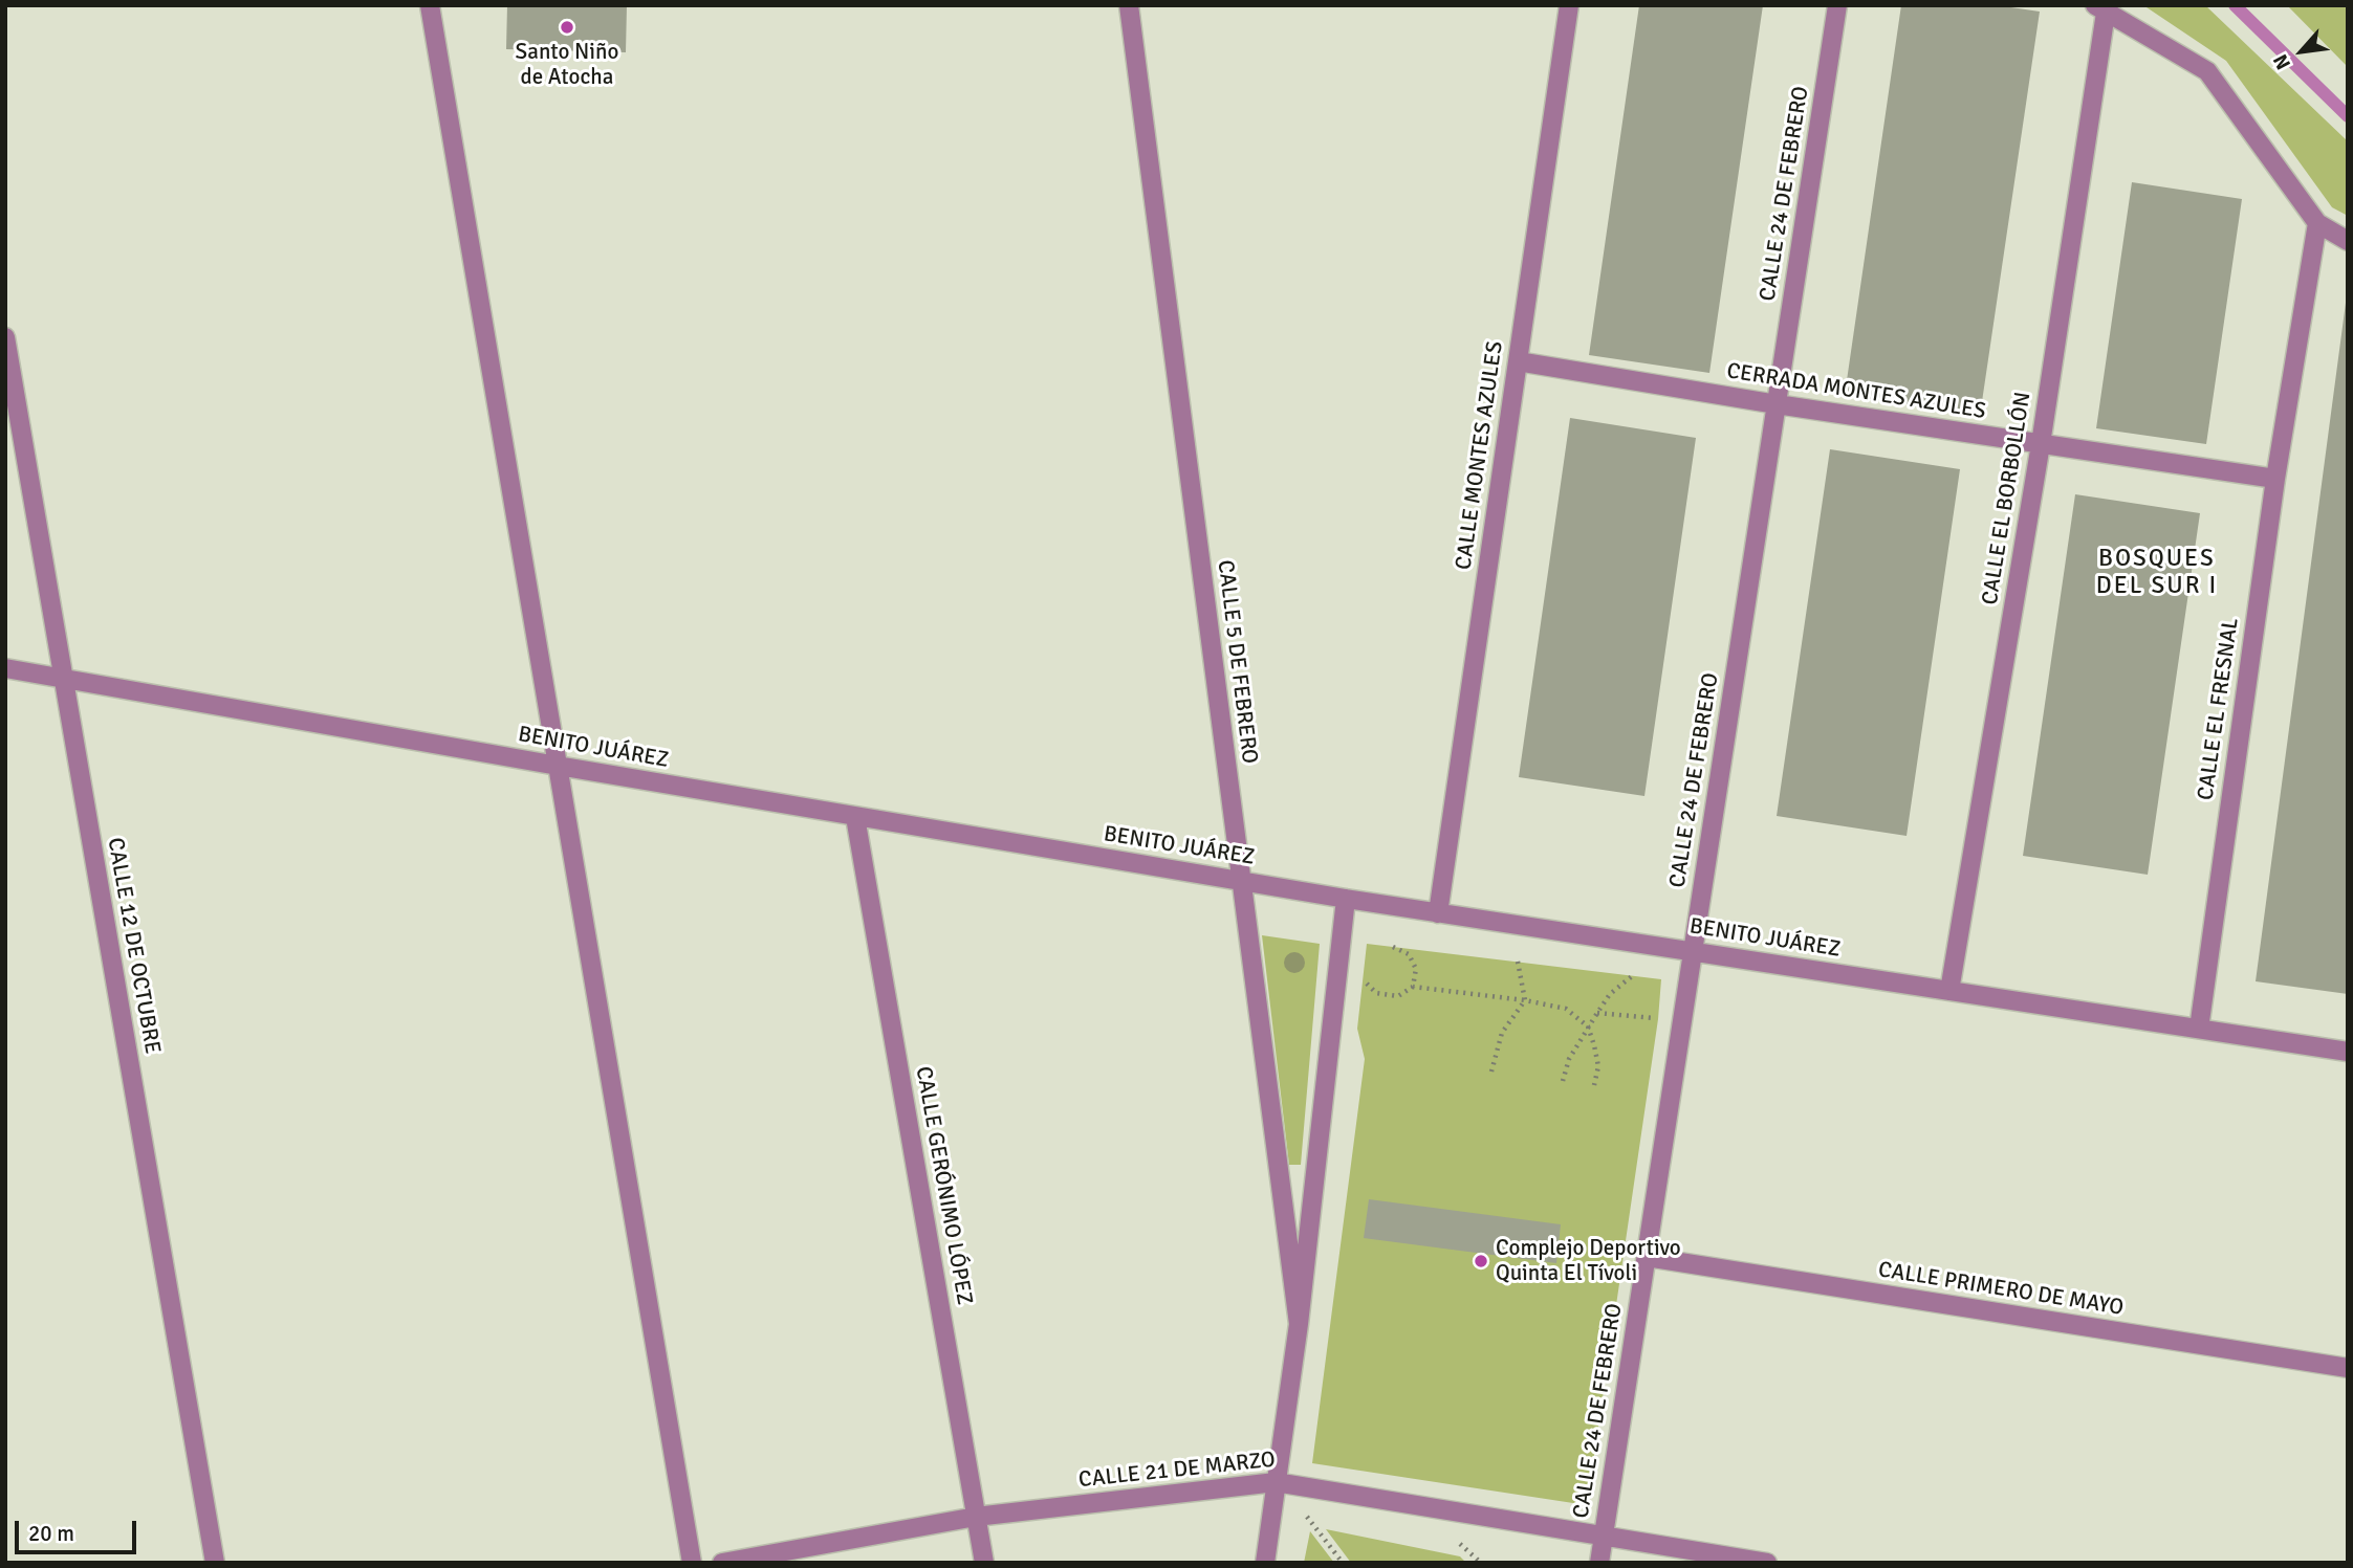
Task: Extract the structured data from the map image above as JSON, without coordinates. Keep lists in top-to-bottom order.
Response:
{
  "streets": {
    "street": [
      "CALLE 24 DE FEBRERO",
      "CERRADA MONTES AZULES",
      "CALLE MONTES AZULES",
      "CALLE EL BORBOLLÓN",
      "CALLE 5 DE FEBRERO",
      "CALLE EL FRESNAL",
      "BENITO JUÁREZ",
      "CALLE 12 DE OCTUBRE",
      "CALLE GERÓNIMO LÓPEZ",
      "CALLE PRIMERO DE MAYO",
      "CALLE 21 DE MARZO"
    ]
  },
  "crossings": [
    ["CALLE 24 DE FEBRERO", "CERRADA MONTES AZULES"],
    ["CALLE 24 DE FEBRERO", "BENITO JUÁREZ"],
    ["CALLE 24 DE FEBRERO", "CALLE PRIMERO DE MAYO"],
    ["CALLE 24 DE FEBRERO", "CALLE 21 DE MARZO"],
    ["CERRADA MONTES AZULES", "CALLE MONTES AZULES"],
    ["CERRADA MONTES AZULES", "CALLE EL BORBOLLÓN"],
    ["CERRADA MONTES AZULES", "CALLE EL FRESNAL"],
    ["CALLE MONTES AZULES", "BENITO JUÁREZ"],
    ["CALLE EL BORBOLLÓN", "BENITO JUÁREZ"],
    ["CALLE 5 DE FEBRERO", "BENITO JUÁREZ"],
    ["CALLE 5 DE FEBRERO", "CALLE 21 DE MARZO"],
    ["CALLE EL FRESNAL", "BENITO JUÁREZ"],
    ["BENITO JUÁREZ", "CALLE 12 DE OCTUBRE"],
    ["BENITO JUÁREZ", "CALLE GERÓNIMO LÓPEZ"],
    ["CALLE GERÓNIMO LÓPEZ", "CALLE 21 DE MARZO"]
  ],
  "districts": ["BOSQUES DEL SUR I"],
  "places": ["Santo Niño de Atocha", "Complejo Deportivo Quinta El Tívoli"],
  "scale_bar": "20 m",
  "north": "bottom left"
}
